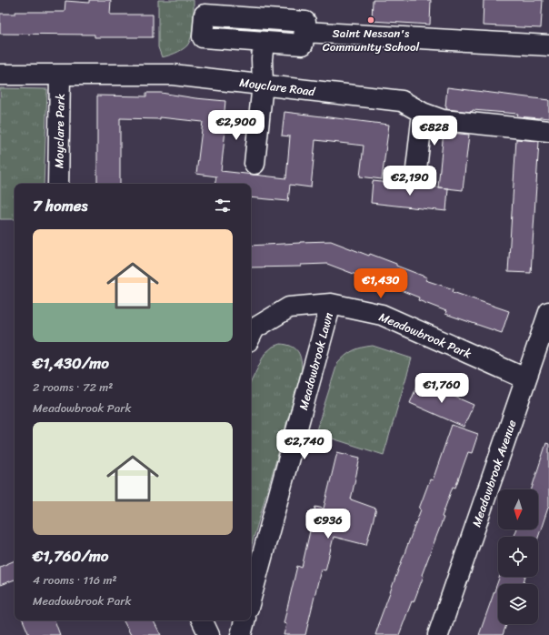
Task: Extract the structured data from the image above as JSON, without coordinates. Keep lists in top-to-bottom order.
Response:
{
  "streets": {
    "street": [
      "Moyclare Road",
      "Moyclare Park",
      "Meadowbrook Park",
      "Meadowbrook Lawn",
      "Meadowbrook Avenue"
    ]
  },
  "crossings": [
    ["Moyclare Road", "Moyclare Park"],
    ["Meadowbrook Park", "Meadowbrook Lawn"],
    ["Meadowbrook Park", "Meadowbrook Avenue"]
  ],
  "places": ["Saint Nessan's Community School"],
  "north": "bottom",
  "page": {
    "price": [
      "€2,900",
      "€828",
      "€2,190",
      "€1,430",
      "€1,760",
      "€2,740",
      "€936"
    ],
    "heading": "7 homes",
    "list": [
      {
        "name": "€1,430/mo",
        "note": "2 rooms · 72 m² · Meadowbrook Park"
      },
      {
        "name": "€1,760/mo",
        "note": "4 rooms · 116 m² · Meadowbrook Park"
      }
    ]
  }
}
